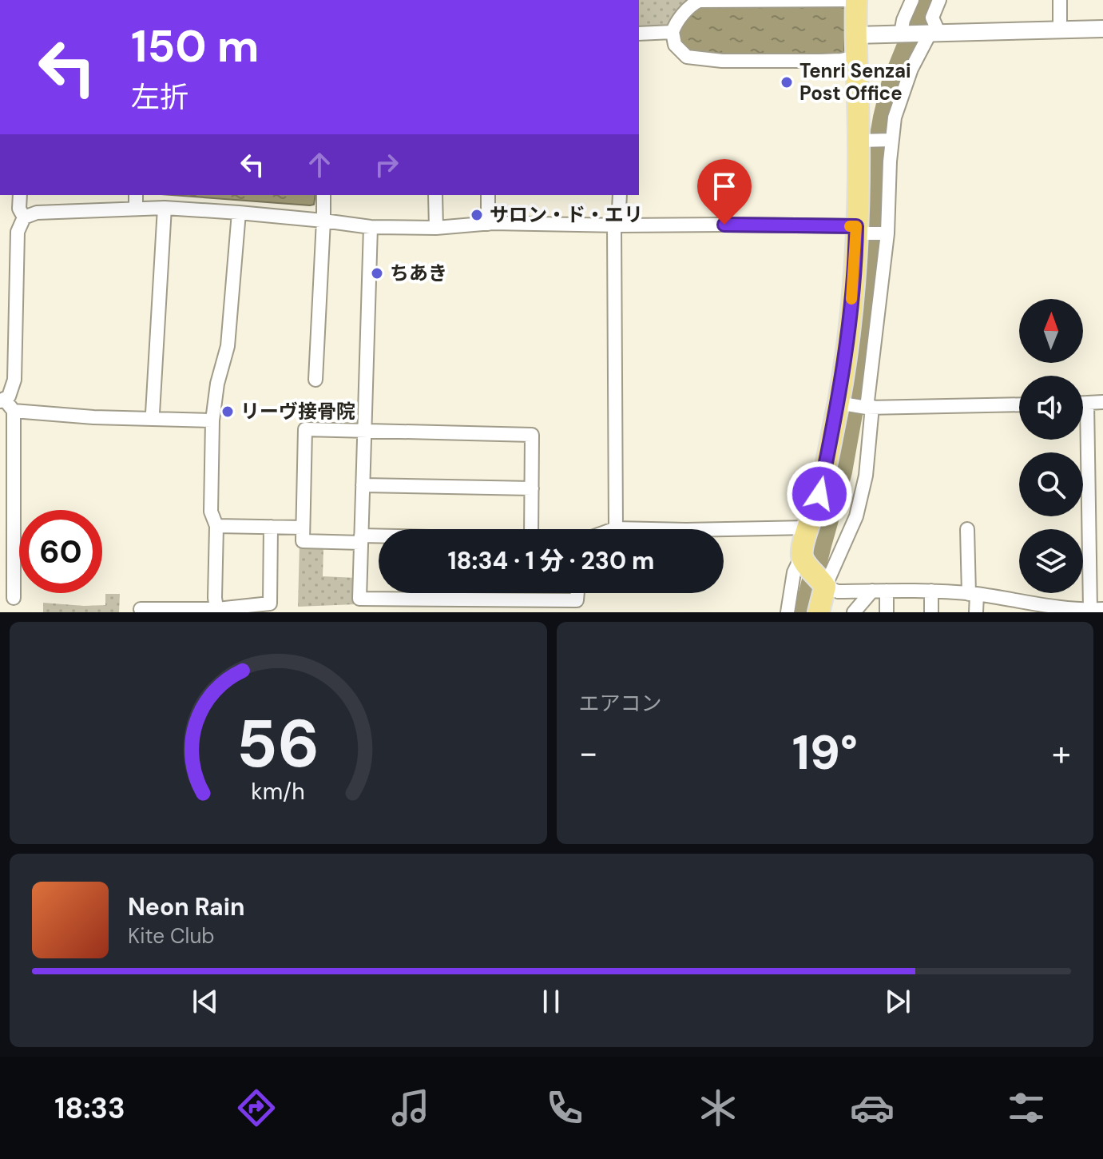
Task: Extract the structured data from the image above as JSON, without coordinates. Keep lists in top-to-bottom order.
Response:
{
  "places": [
    "Tenri Senzai Post Office",
    "サロン・ド・エリ",
    "ちあき",
    "リーヴ接骨院"
  ],
  "north": "top",
  "page": {
    "turn": ["150 m", "左折"],
    "limit": "60",
    "trip": "18:34 · 1 分 · 230 m",
    "tile": "エアコン",
    "heat": ["−", "19°", "+"],
    "song": ["Neon Rain", "Kite Club"],
    "tabs": "18:33",
    "gauge": ["56", "km/h"]
  }
}
